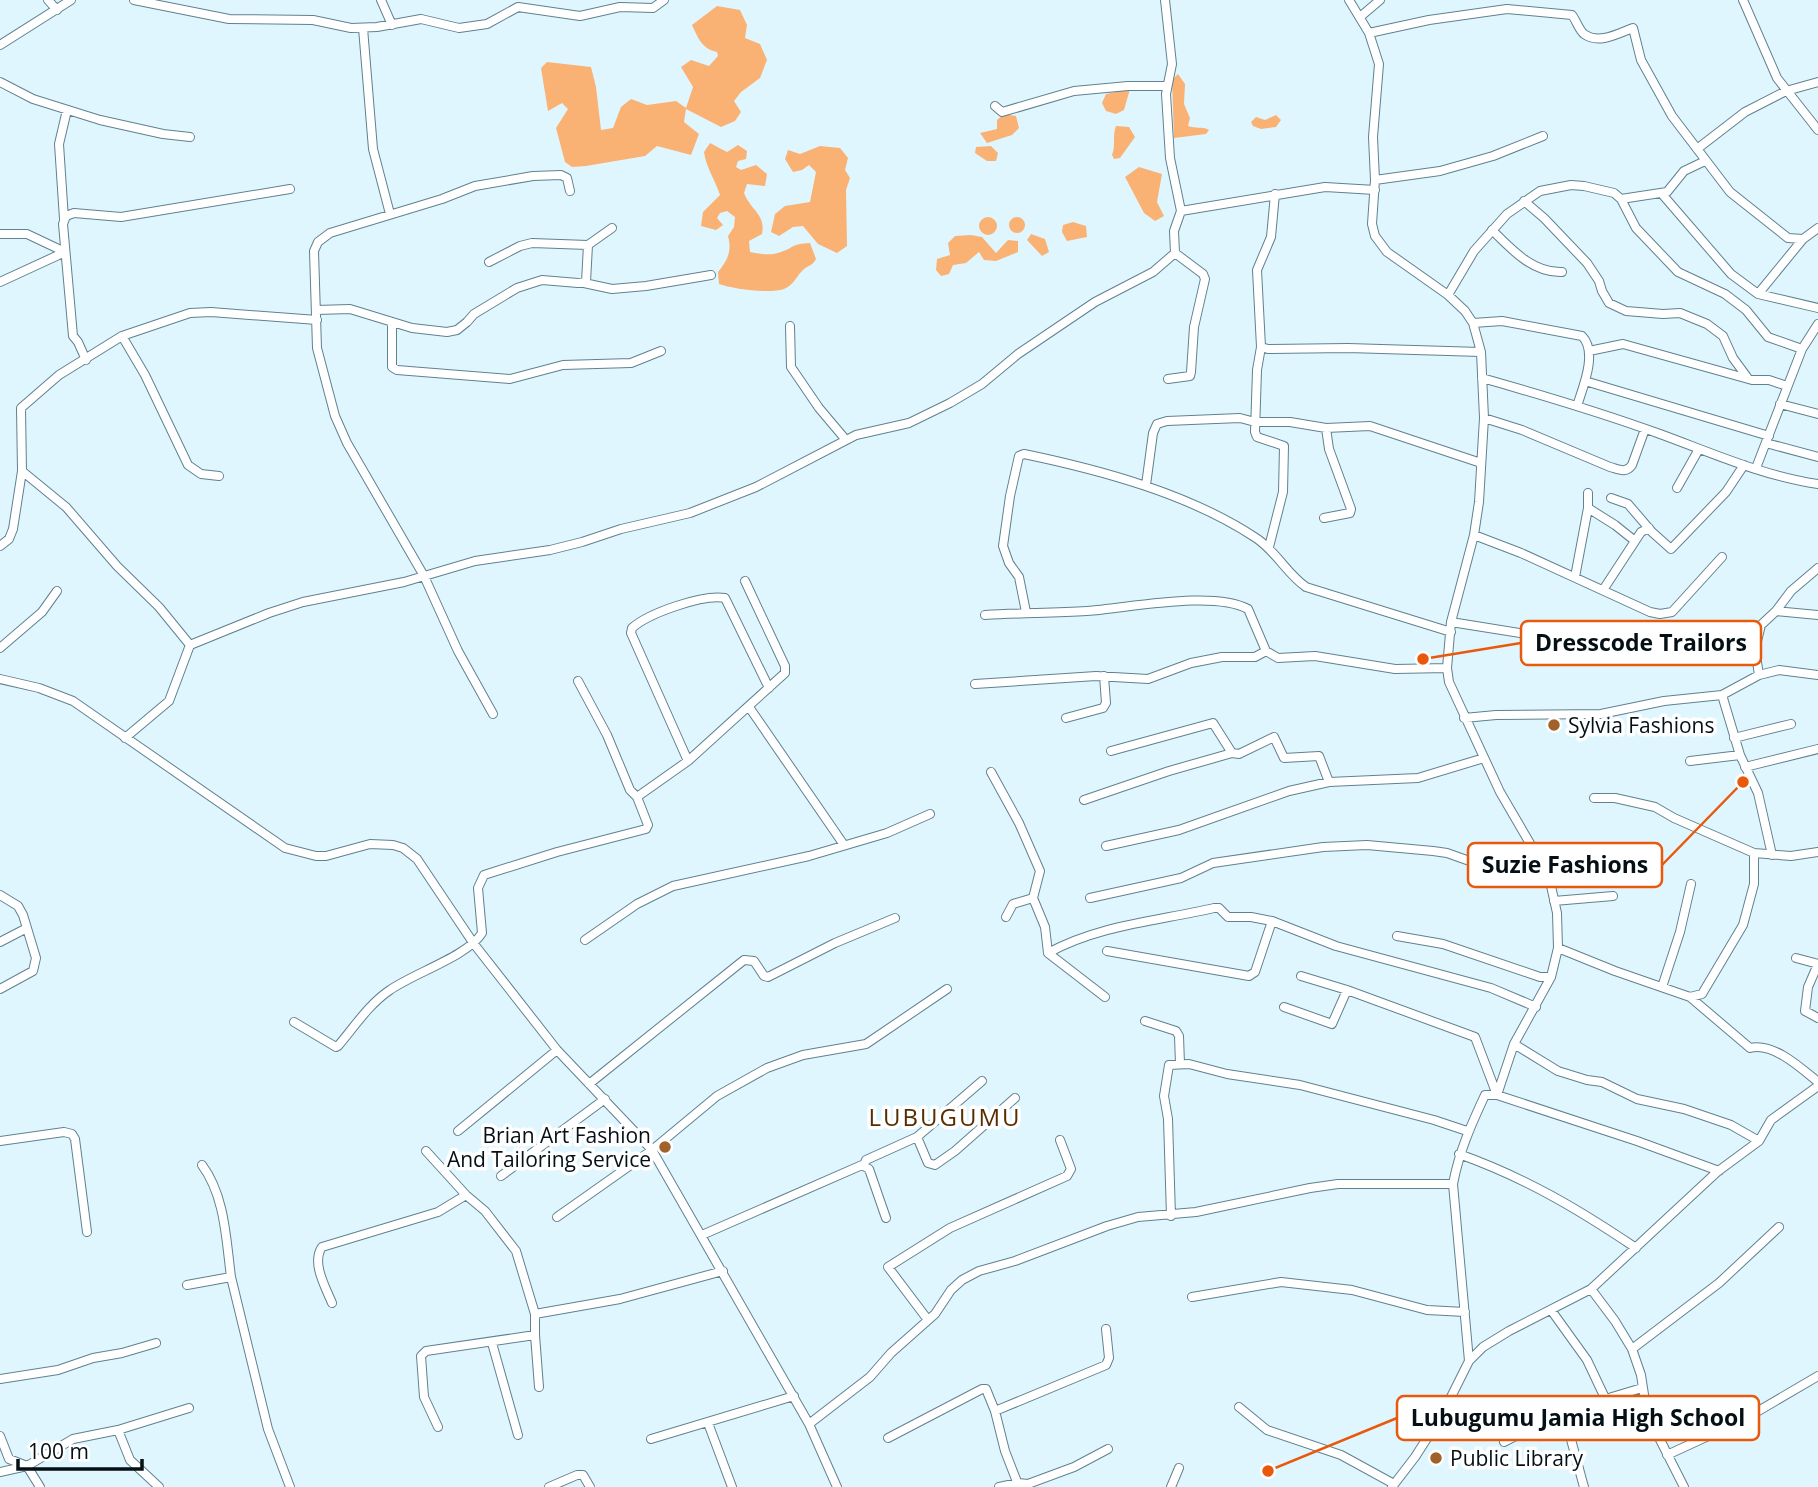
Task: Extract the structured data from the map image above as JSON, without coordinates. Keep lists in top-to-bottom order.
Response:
{
  "districts": ["LUBUGUMU"],
  "places": [
    "Dresscode Trailors",
    "Sylvia Fashions",
    "Suzie Fashions",
    "Brian Art Fashion And Tailoring Service",
    "Public Library",
    "Lubugumu Jamia High School"
  ],
  "scale_bar": "100 m"
}
